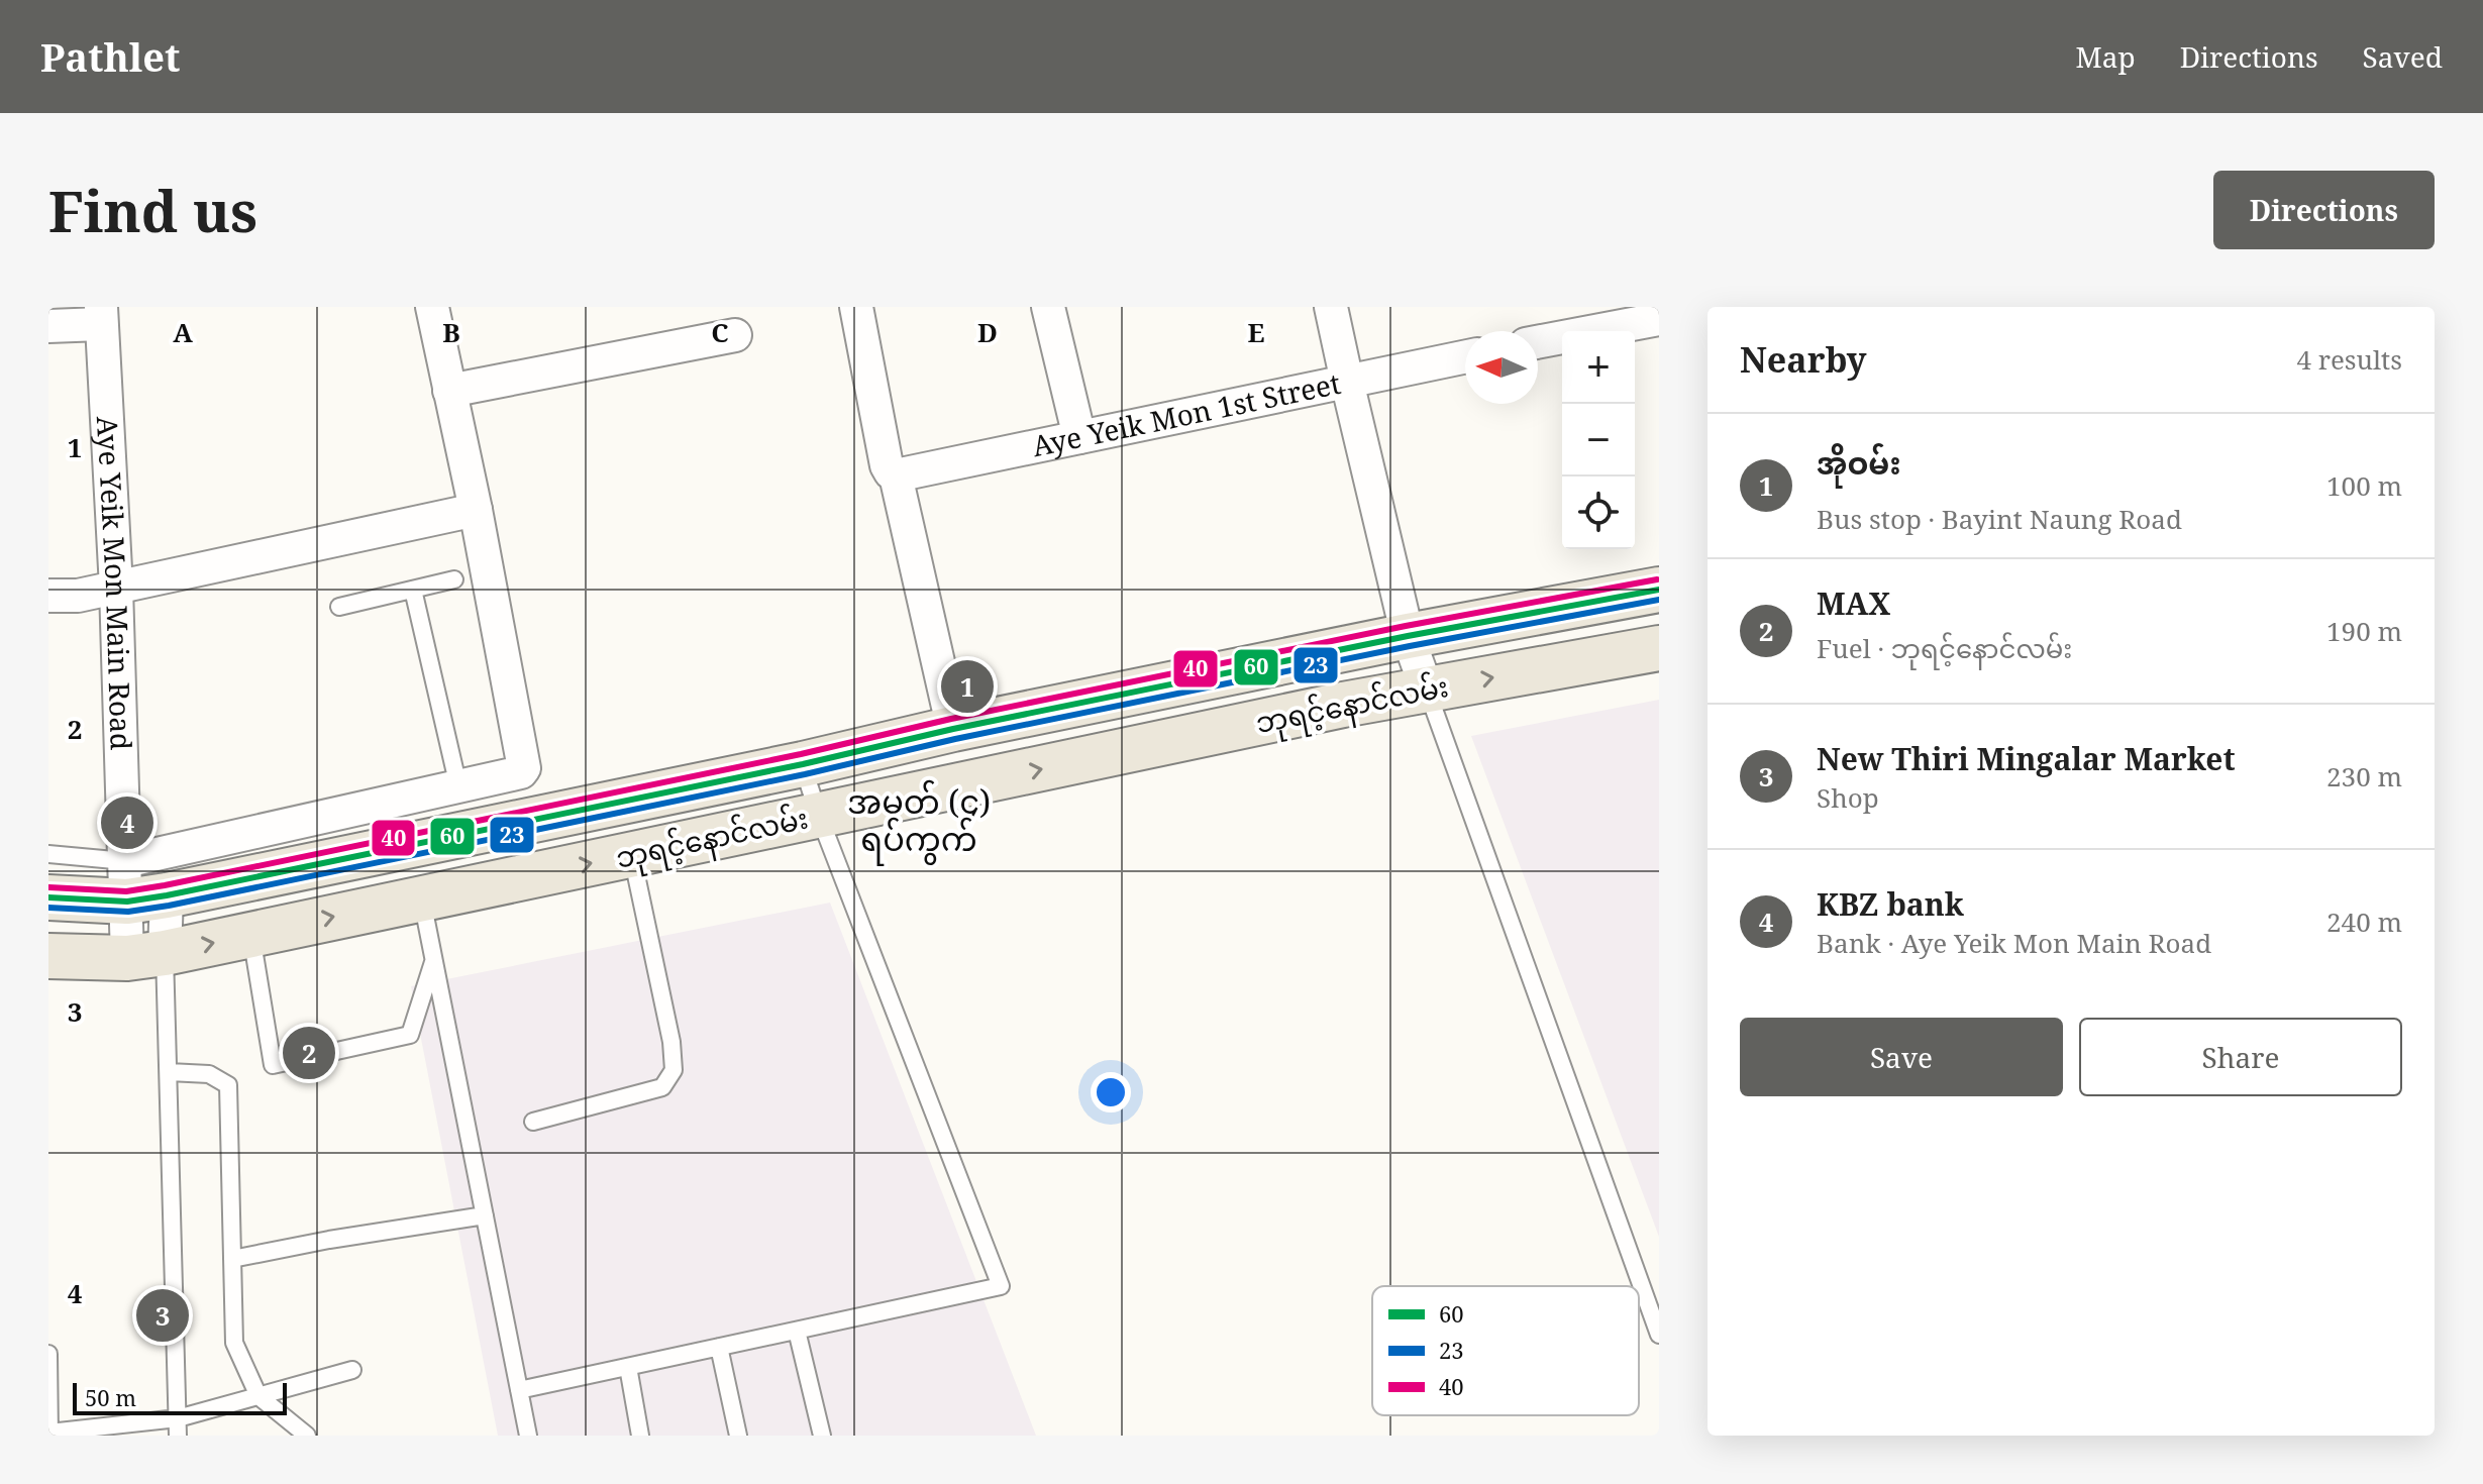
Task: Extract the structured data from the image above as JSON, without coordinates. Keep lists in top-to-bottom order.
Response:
{
  "streets": {
    "main road": ["ဘုရင့်နောင်လမ်း"],
    "street": ["Aye Yeik Mon 1st Street", "Aye Yeik Mon Main Road"]
  },
  "crossings": [
    ["Aye Yeik Mon Main Road", "ဘုရင့်နောင်လမ်း"]
  ],
  "districts": ["အမှတ် (၄) ရပ်ကွက်"],
  "lines": ["transit line 40", "transit line 60", "transit line 23"],
  "legend": ["60", "23", "40"],
  "scale_bar": "50 m",
  "north": "left",
  "page": {
    "header": "Pathlet",
    "nav": ["Map", "Directions", "Saved"],
    "buttons": [
      "Directions",
      ["Save", "Share"]
    ],
    "title": "Find us",
    "heading": ["Nearby", "4 results"],
    "map_buttons": ["+", "−"],
    "list": [
      {
        "mark": "1",
        "name": "အိုဝမ်း",
        "note": "Bus stop · Bayint Naung Road",
        "value": "100 m"
      },
      {
        "mark": "2",
        "name": "MAX",
        "note": "Fuel · ဘုရင့်နောင်လမ်း",
        "value": "190 m"
      },
      {
        "mark": "3",
        "name": "New Thiri Mingalar Market",
        "note": "Shop",
        "value": "230 m"
      },
      {
        "mark": "4",
        "name": "KBZ bank",
        "note": "Bank · Aye Yeik Mon Main Road",
        "value": "240 m"
      }
    ],
    "pins": [
      "1",
      "4",
      "2",
      "3"
    ],
    "scale": "50 m"
  },
  "grid": {
    "columns": [
      "A",
      "B",
      "C",
      "D",
      "E"
    ],
    "rows": [
      "1",
      "2",
      "3",
      "4"
    ]
  }
}
